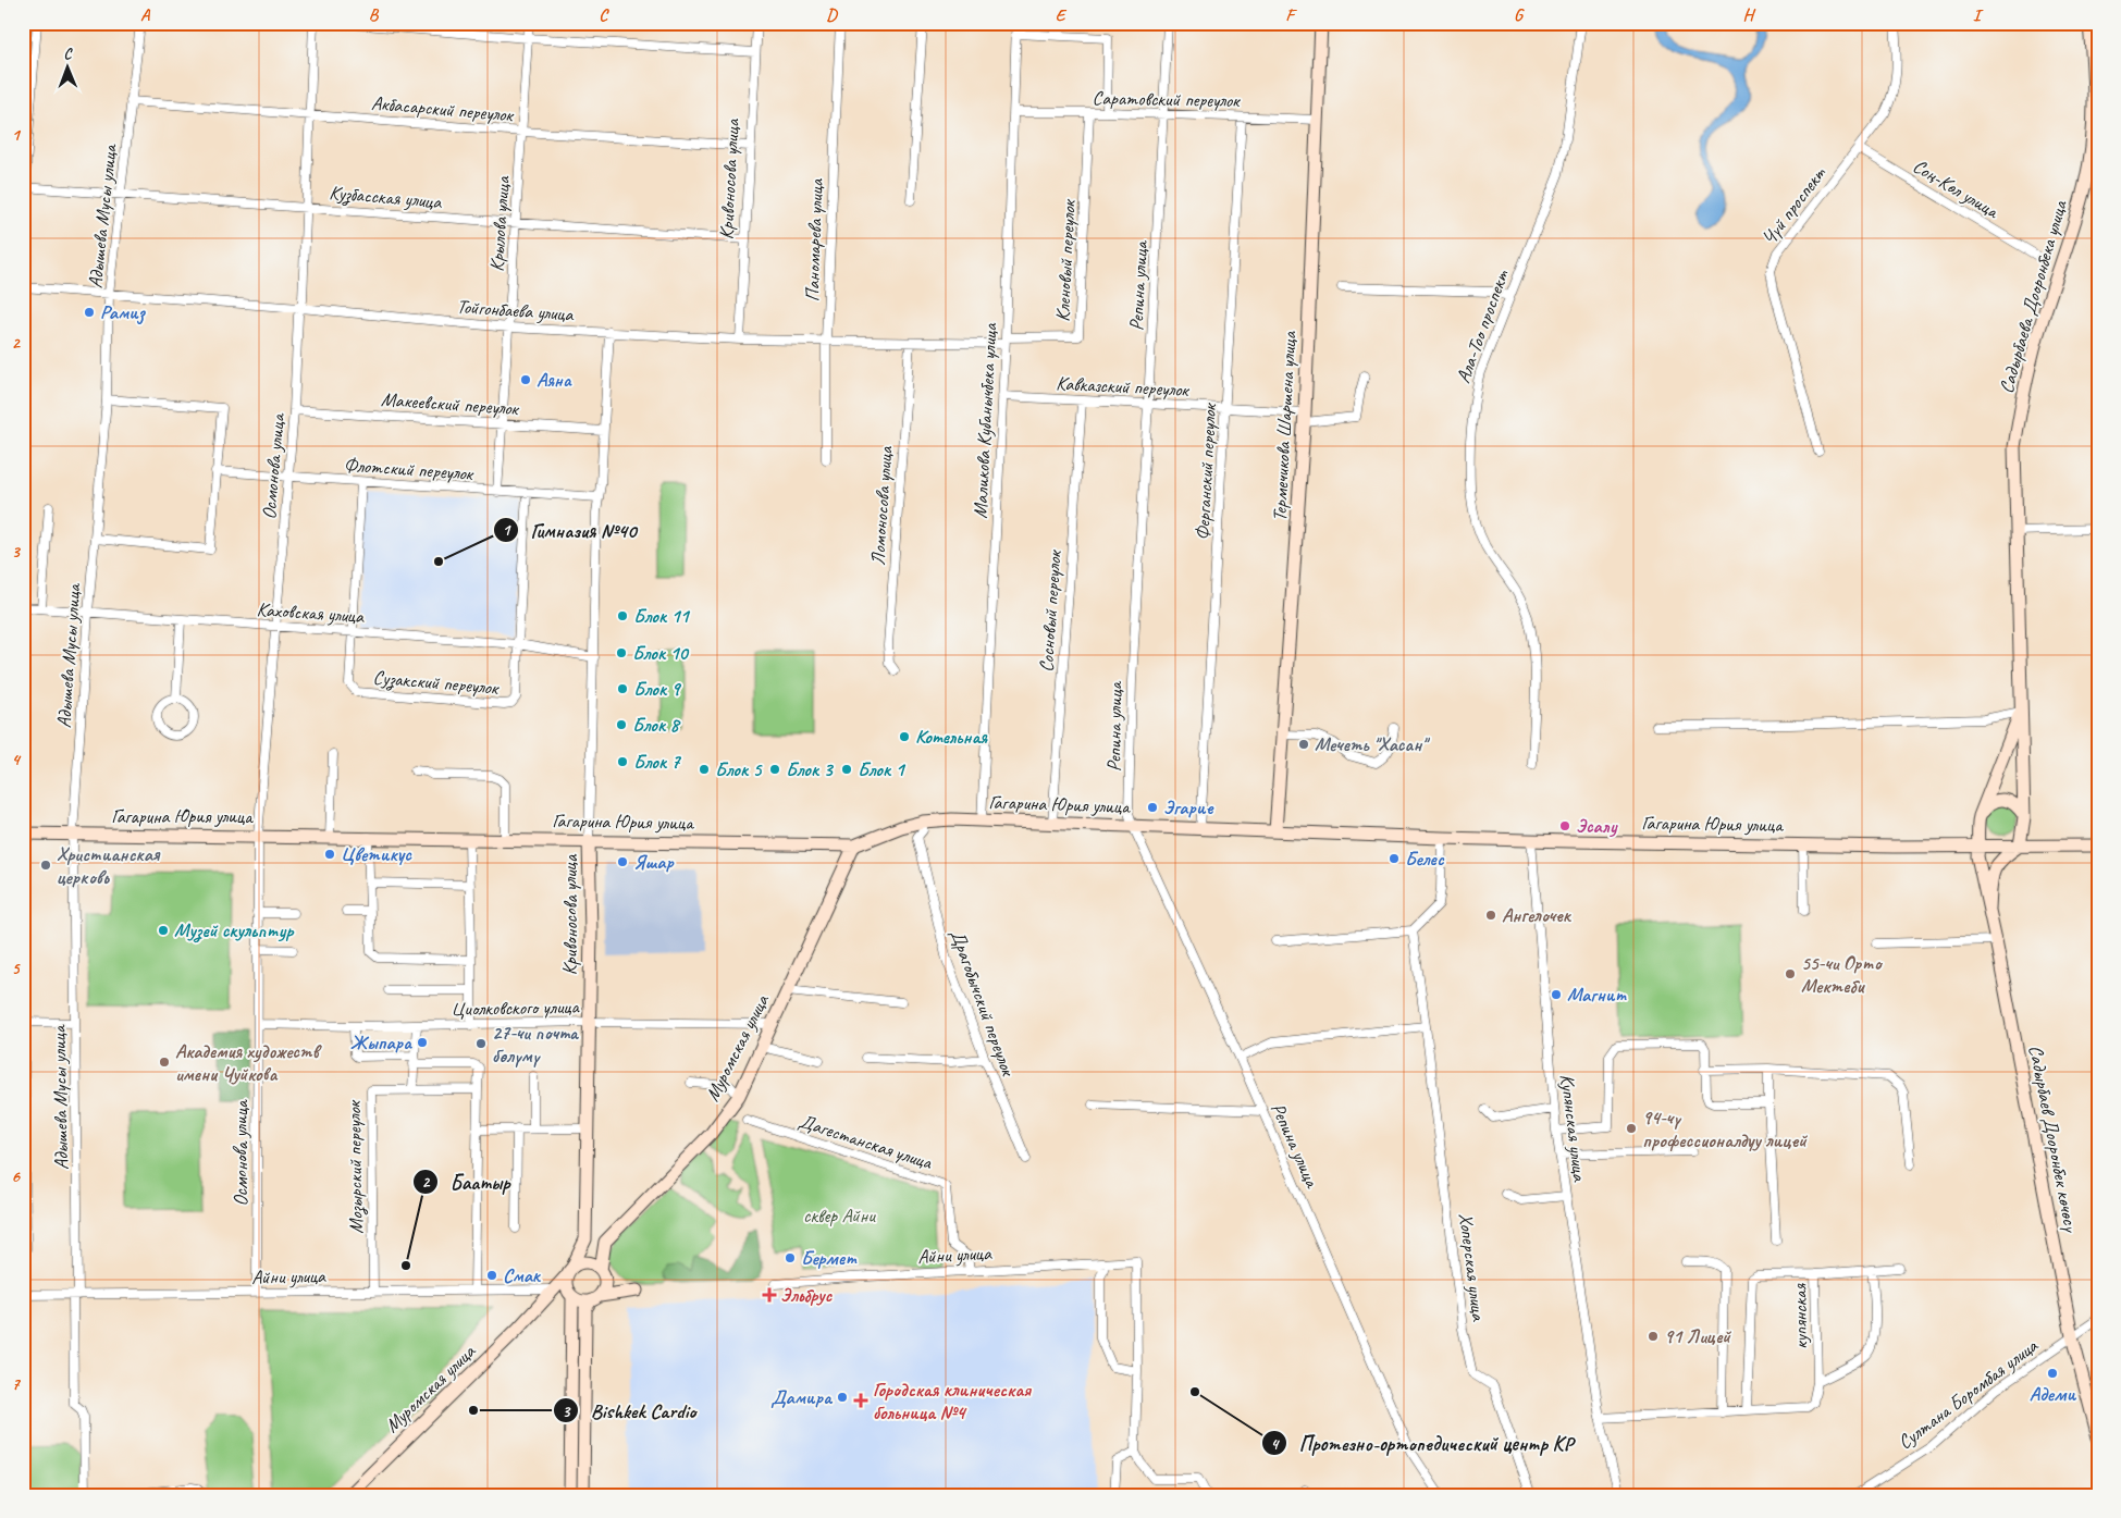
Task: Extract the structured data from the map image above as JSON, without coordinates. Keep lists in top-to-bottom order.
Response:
{
  "streets": {
    "main road": [
      "Кривоносова улица",
      "Садырбаева Дооронбека улица",
      "Термечикова Шаршена улица",
      "Гагарина Юрия улица",
      "Муромская улица",
      "Садырбаев Дооронбек көчөсү"
    ],
    "street": [
      "Саратовский переулок",
      "Акбасарский переулок",
      "Соң-Көл улица",
      "Кузбасская улица",
      "Чүй проспект",
      "Адышева Мусы улица",
      "Крылова улица",
      "Паномарева улица",
      "Кленовый переулок",
      "Репина улица",
      "Тойгонбаева улица",
      "Ала-Тоо проспект",
      "Кавказский переулок",
      "Макеевский переулок",
      "Маликова Кубанычбека улица",
      "Осмонова улица",
      "Флотский переулок",
      "Ферганский переулок",
      "Ломоносова улица",
      "Сосновый переулок",
      "Каховская улица",
      "Сузакский переулок",
      "Драгобычский переулок",
      "Циолковского улица",
      "Купянская улица",
      "Дагестанская улица",
      "Мозырский переулок",
      "Айни улица",
      "Хоперская улица",
      "купянская",
      "Султана Боромбая улица"
    ]
  },
  "crossings": [
    ["Саратовский переулок", "Кленовый переулок"],
    ["Саратовский переулок", "Репина улица"],
    ["Саратовский переулок", "Маликова Кубанычбека улица"],
    ["Саратовский переулок", "Термечикова Шаршена улица"],
    ["Саратовский переулок", "Ферганский переулок"],
    ["Акбасарский переулок", "Кривоносова улица"],
    ["Акбасарский переулок", "Адышева Мусы улица"],
    ["Акбасарский переулок", "Крылова улица"],
    ["Акбасарский переулок", "Осмонова улица"],
    ["Кривоносова улица", "Кузбасская улица"],
    ["Кривоносова улица", "Тойгонбаева улица"],
    ["Кривоносова улица", "Макеевский переулок"],
    ["Кривоносова улица", "Флотский переулок"],
    ["Кривоносова улица", "Каховская улица"],
    ["Кривоносова улица", "Гагарина Юрия улица"],
    ["Кривоносова улица", "Циолковского улица"],
    ["Кривоносова улица", "Муромская улица"],
    ["Соң-Көл улица", "Чүй проспект"],
    ["Кузбасская улица", "Адышева Мусы улица"],
    ["Кузбасская улица", "Крылова улица"],
    ["Кузбасская улица", "Осмонова улица"],
    ["Адышева Мусы улица", "Тойгонбаева улица"],
    ["Адышева Мусы улица", "Каховская улица"],
    ["Адышева Мусы улица", "Гагарина Юрия улица"],
    ["Адышева Мусы улица", "Айни улица"],
    ["Крылова улица", "Тойгонбаева улица"],
    ["Крылова улица", "Макеевский переулок"],
    ["Крылова улица", "Флотский переулок"],
    ["Паномарева улица", "Тойгонбаева улица"],
    ["Кленовый переулок", "Тойгонбаева улица"],
    ["Кленовый переулок", "Маликова Кубанычбека улица"],
    ["Репина улица", "Кавказский переулок"],
    ["Репина улица", "Гагарина Юрия улица"],
    ["Садырбаева Дооронбека улица", "Гагарина Юрия улица"],
    ["Садырбаева Дооронбека улица", "Садырбаев Дооронбек көчөсү"],
    ["Тойгонбаева улица", "Маликова Кубанычбека улица"],
    ["Тойгонбаева улица", "Осмонова улица"],
    ["Тойгонбаева улица", "Ломоносова улица"],
    ["Кавказский переулок", "Маликова Кубанычбека улица"],
    ["Кавказский переулок", "Термечикова Шаршена улица"],
    ["Кавказский переулок", "Ферганский переулок"],
    ["Кавказский переулок", "Сосновый переулок"],
    ["Макеевский переулок", "Осмонова улица"],
    ["Маликова Кубанычбека улица", "Гагарина Юрия улица"],
    ["Термечикова Шаршена улица", "Гагарина Юрия улица"],
    ["Осмонова улица", "Флотский переулок"],
    ["Осмонова улица", "Каховская улица"],
    ["Осмонова улица", "Гагарина Юрия улица"],
    ["Осмонова улица", "Циолковского улица"],
    ["Осмонова улица", "Айни улица"],
    ["Флотский переулок", "Сузакский переулок"],
    ["Ферганский переулок", "Гагарина Юрия улица"],
    ["Сосновый переулок", "Гагарина Юрия улица"],
    ["Каховская улица", "Сузакский переулок"],
    ["Гагарина Юрия улица", "Драгобычский переулок"],
    ["Гагарина Юрия улица", "Муромская улица"],
    ["Гагарина Юрия улица", "Купянская улица"],
    ["Циолковского улица", "Муромская улица"],
    ["Муромская улица", "Айни улица"],
    ["Садырбаев Дооронбек көчөсү", "Султана Боромбая улица"],
    ["Дагестанская улица", "Айни улица"],
    ["Мозырский переулок", "Айни улица"]
  ],
  "parks": ["сквер Айни"],
  "places": {
    "other": [
      "Рамиз",
      "Аяна",
      "Гимназия №40",
      "Блок 11",
      "Блок 10",
      "Блок 9",
      "Блок 8",
      "Котельная",
      "Мечеть \"Хасан\"",
      "Блок 7",
      "Блок 5",
      "Блок 3",
      "Блок 1",
      "Эгарие",
      "Эсалу",
      "Цветикус",
      "Белес",
      "Яшар",
      "Христианская церковь",
      "Ангелочек",
      "Музей скульптур",
      "55-чи Орто Мектеби",
      "Магнит",
      "Жыпара",
      "27-чи почта бөлүмү",
      "Академия художеств имени Чуйкова",
      "94-чү профессионалдуу лицей",
      "Бермет",
      "Баатыр",
      "Смак",
      "91 Лицей",
      "Адеми",
      "Протезно-ортопедический центр КР",
      "Дамира",
      "Bishkek Cardio"
    ],
    "health": ["Эльбрус", "Городская клиническая больница №4"]
  },
  "north": "top",
  "grid": {
    "columns": [
      "A",
      "B",
      "C",
      "D",
      "E",
      "F",
      "G",
      "H",
      "I"
    ],
    "rows": [
      "1",
      "2",
      "3",
      "4",
      "5",
      "6",
      "7"
    ]
  }
}
